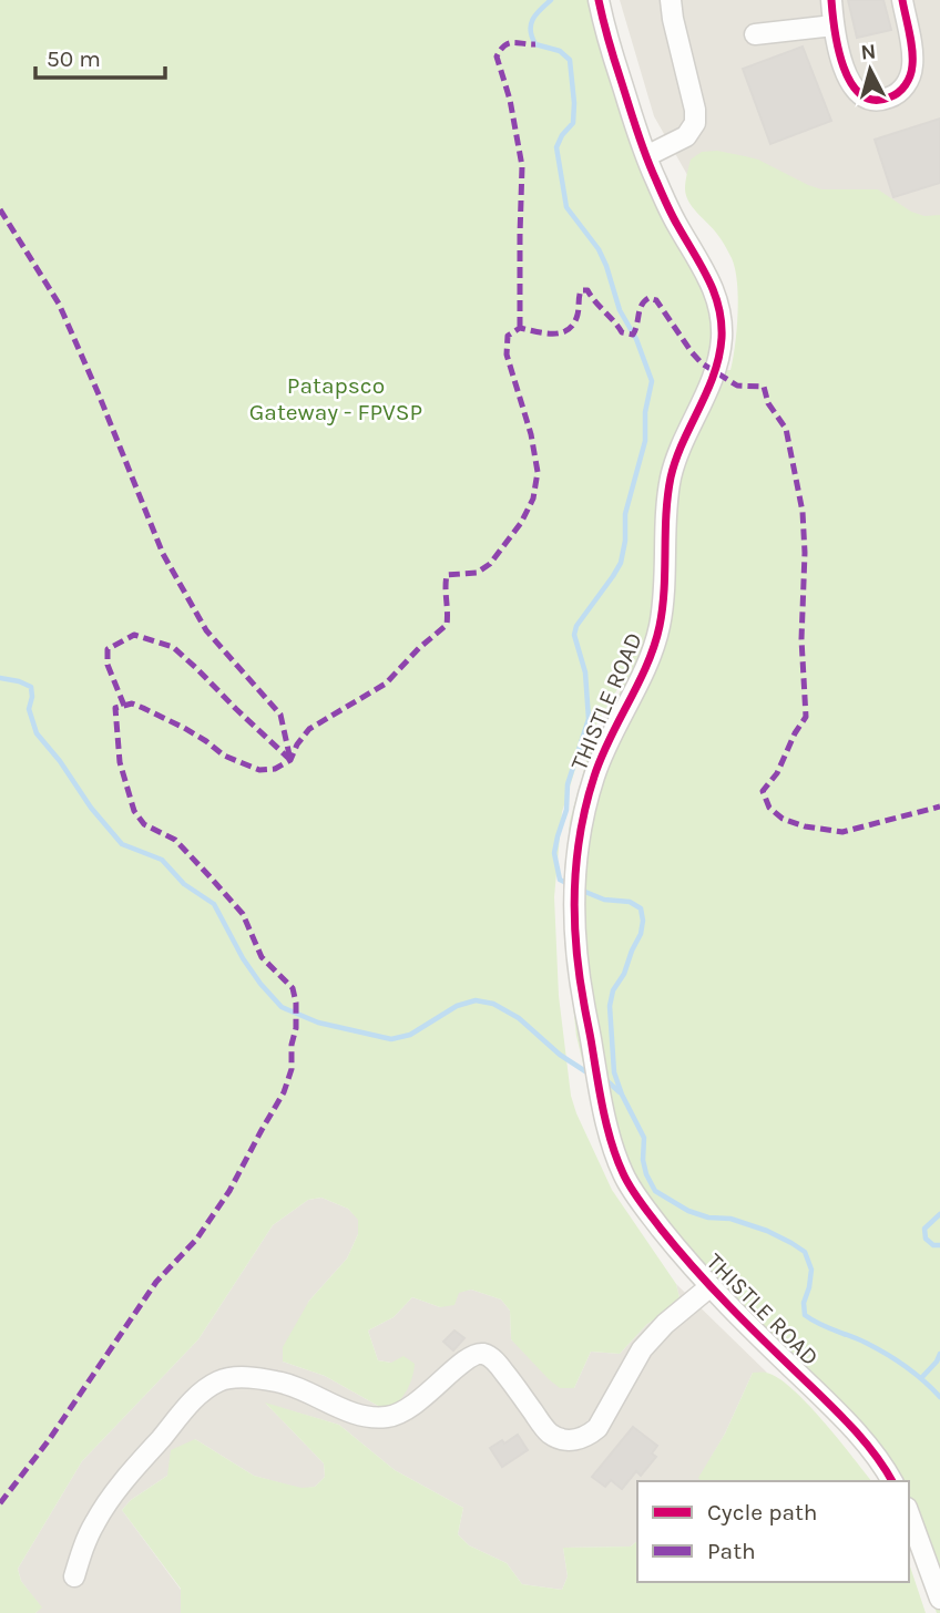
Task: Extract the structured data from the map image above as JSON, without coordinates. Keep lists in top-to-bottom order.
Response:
{
  "streets": {
    "street": ["THISTLE ROAD"]
  },
  "parks": ["Patapsco Gateway - FPVSP"],
  "legend": ["Cycle path", "Path"],
  "scale_bar": "50 m",
  "north": "top"
}
